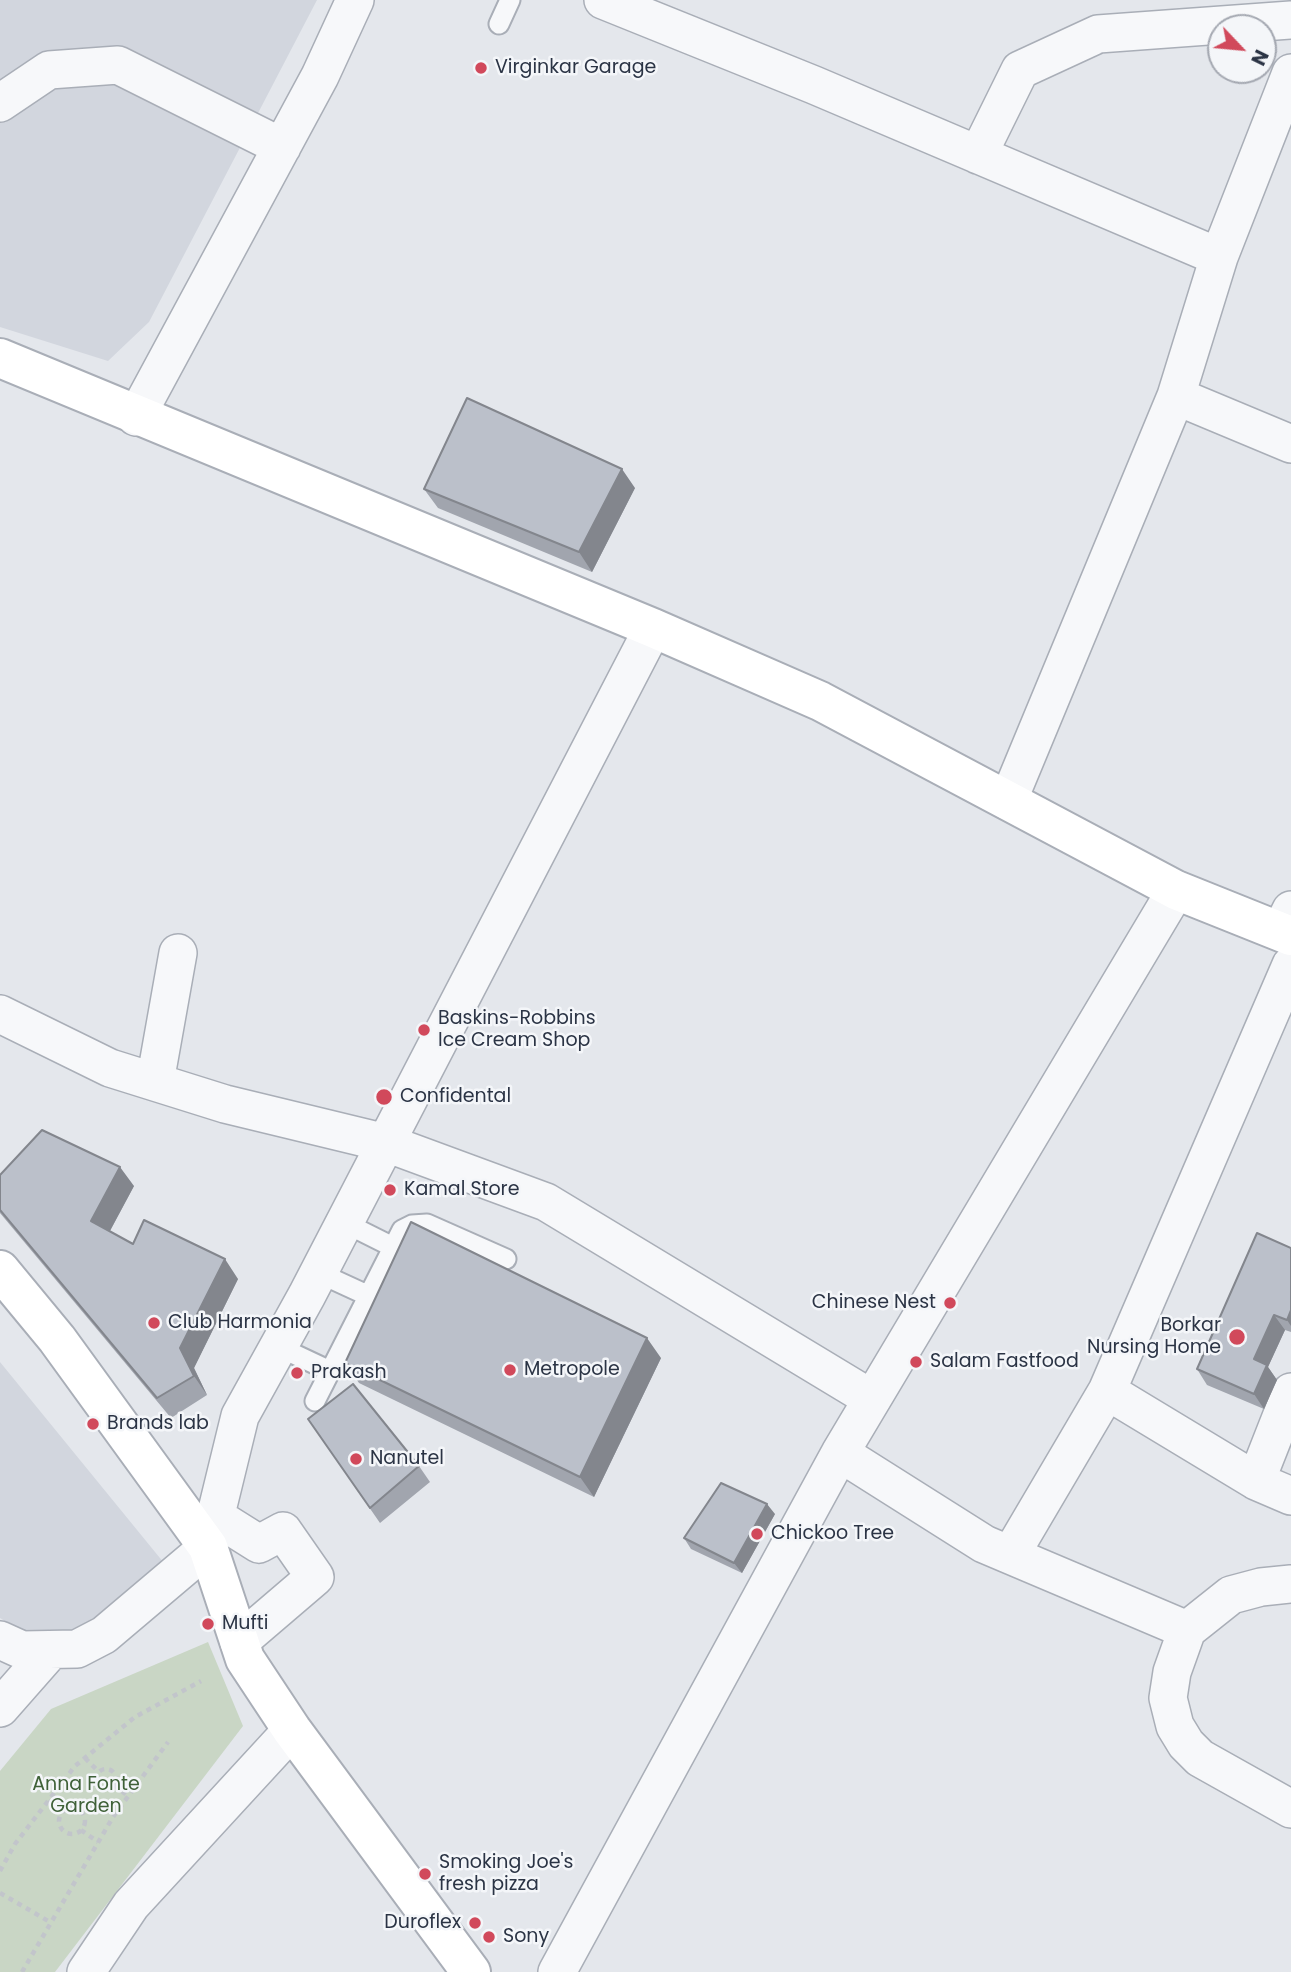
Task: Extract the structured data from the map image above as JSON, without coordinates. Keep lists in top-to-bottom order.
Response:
{
  "parks": ["Anna Fonte Garden"],
  "places": [
    "Virginkar Garage",
    "Baskins-Robbins Ice Cream Shop",
    "Confidental",
    "Kamal Store",
    "Chinese Nest",
    "Club Harmonia",
    "Borkar Nursing Home",
    "Salam Fastfood",
    "Metropole",
    "Prakash",
    "Brands lab",
    "Nanutel",
    "Chickoo Tree",
    "Mufti",
    "Smoking Joe's fresh pizza",
    "Duroflex",
    "Sony"
  ],
  "north": "bottom right"
}
